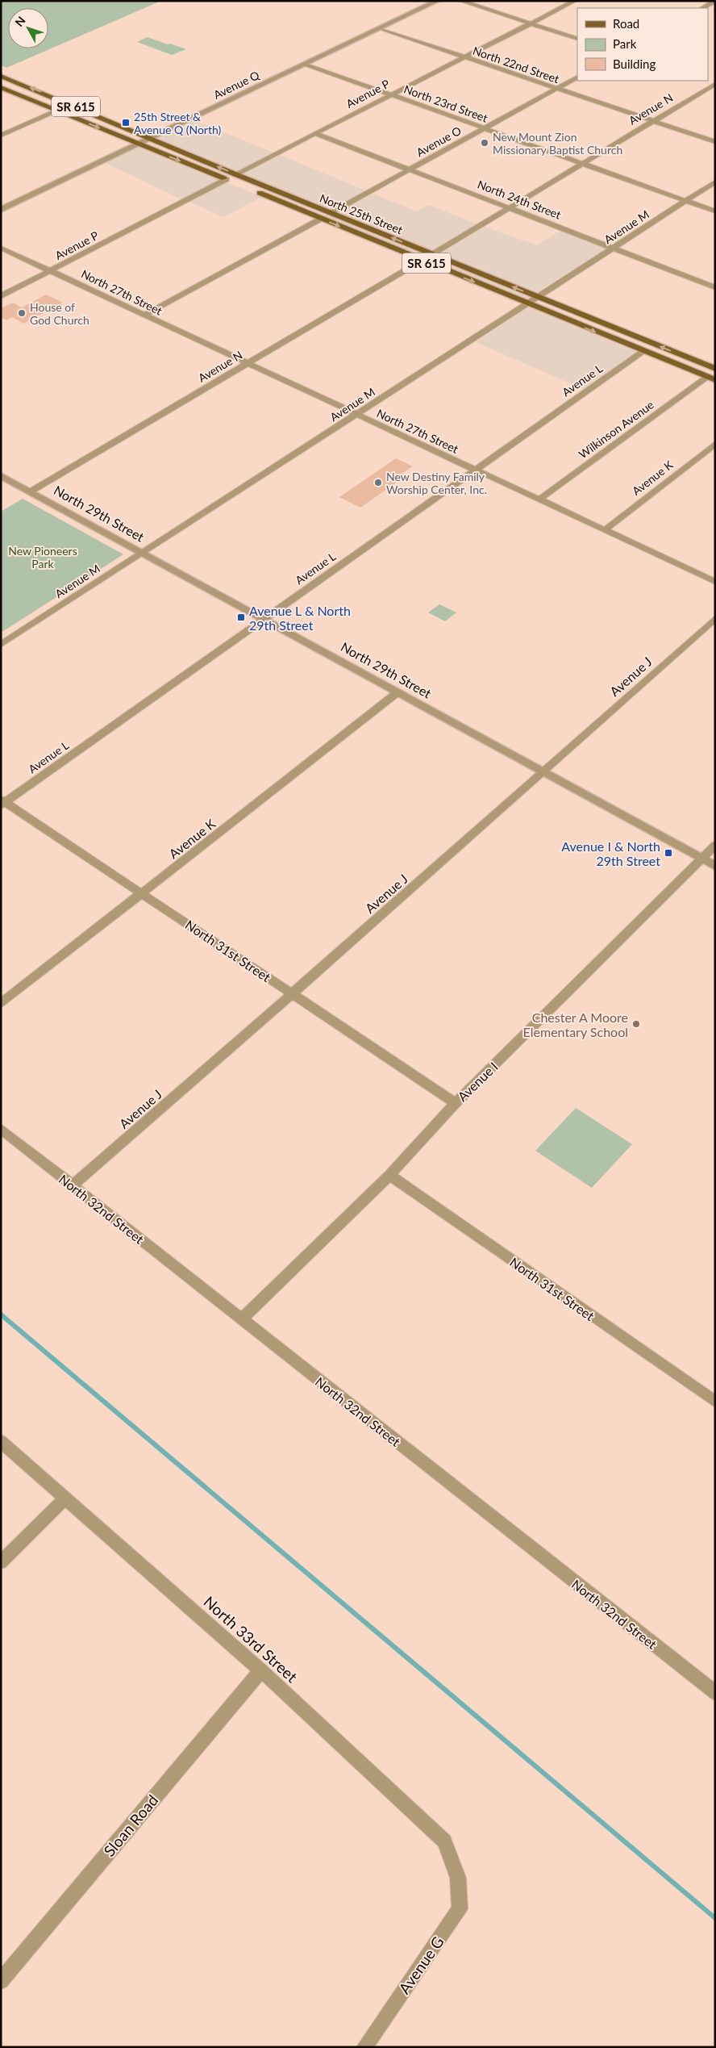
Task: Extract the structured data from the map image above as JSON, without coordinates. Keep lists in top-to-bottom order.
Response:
{
  "streets": {
    "main road": ["SR 615", "North 25th Street"],
    "street": [
      "North 22nd Street",
      "Avenue Q",
      "Avenue P",
      "North 23rd Street",
      "Avenue N",
      "Avenue O",
      "North 24th Street",
      "Avenue M",
      "North 27th Street",
      "Avenue L",
      "Wilkinson Avenue",
      "Avenue K",
      "North 29th Street",
      "Avenue J",
      "North 31st Street",
      "Avenue I",
      "North 32nd Street",
      "North 33rd Street",
      "Sloan Road",
      "Avenue G"
    ]
  },
  "crossings": [
    ["North 22nd Street", "Avenue Q"],
    ["North 22nd Street", "Avenue P"],
    ["North 22nd Street", "Avenue N"],
    ["North 22nd Street", "Avenue O"],
    ["Avenue Q", "North 23rd Street"],
    ["Avenue Q", "North 25th Street"],
    ["Avenue P", "North 23rd Street"],
    ["Avenue P", "North 24th Street"],
    ["Avenue P", "North 25th Street"],
    ["Avenue P", "North 27th Street"],
    ["North 23rd Street", "Avenue N"],
    ["North 23rd Street", "Avenue O"],
    ["North 23rd Street", "Avenue M"],
    ["Avenue N", "North 24th Street"],
    ["Avenue N", "North 25th Street"],
    ["Avenue N", "North 27th Street"],
    ["Avenue N", "North 29th Street"],
    ["Avenue O", "North 24th Street"],
    ["Avenue O", "North 25th Street"],
    ["North 24th Street", "Avenue M"],
    ["North 25th Street", "Avenue M"],
    ["North 25th Street", "Avenue L"],
    ["North 25th Street", "Wilkinson Avenue"],
    ["Avenue M", "North 27th Street"],
    ["Avenue M", "North 29th Street"],
    ["North 27th Street", "Avenue L"],
    ["North 27th Street", "Wilkinson Avenue"],
    ["North 27th Street", "Avenue K"],
    ["Avenue L", "North 29th Street"],
    ["Avenue L", "North 31st Street"],
    ["Avenue K", "North 29th Street"],
    ["Avenue K", "North 31st Street"],
    ["North 29th Street", "Avenue J"],
    ["North 29th Street", "Avenue I"],
    ["Avenue J", "North 31st Street"],
    ["Avenue J", "North 32nd Street"],
    ["North 31st Street", "Avenue I"],
    ["Avenue I", "North 32nd Street"],
    ["North 33rd Street", "Sloan Road"],
    ["North 33rd Street", "Avenue G"]
  ],
  "parks": ["New Pioneers Park"],
  "places": {
    "transit": ["25th Street & Avenue Q (North)", "Avenue L & North 29th Street", "Avenue I & North 29th Street"],
    "other": [
      "New Mount Zion Missionary Baptist Church",
      "House of God Church",
      "New Destiny Family Worship Center, Inc.",
      "Chester A Moore Elementary School"
    ]
  },
  "legend": ["Road", "Park", "Building"],
  "north": "top left"
}
